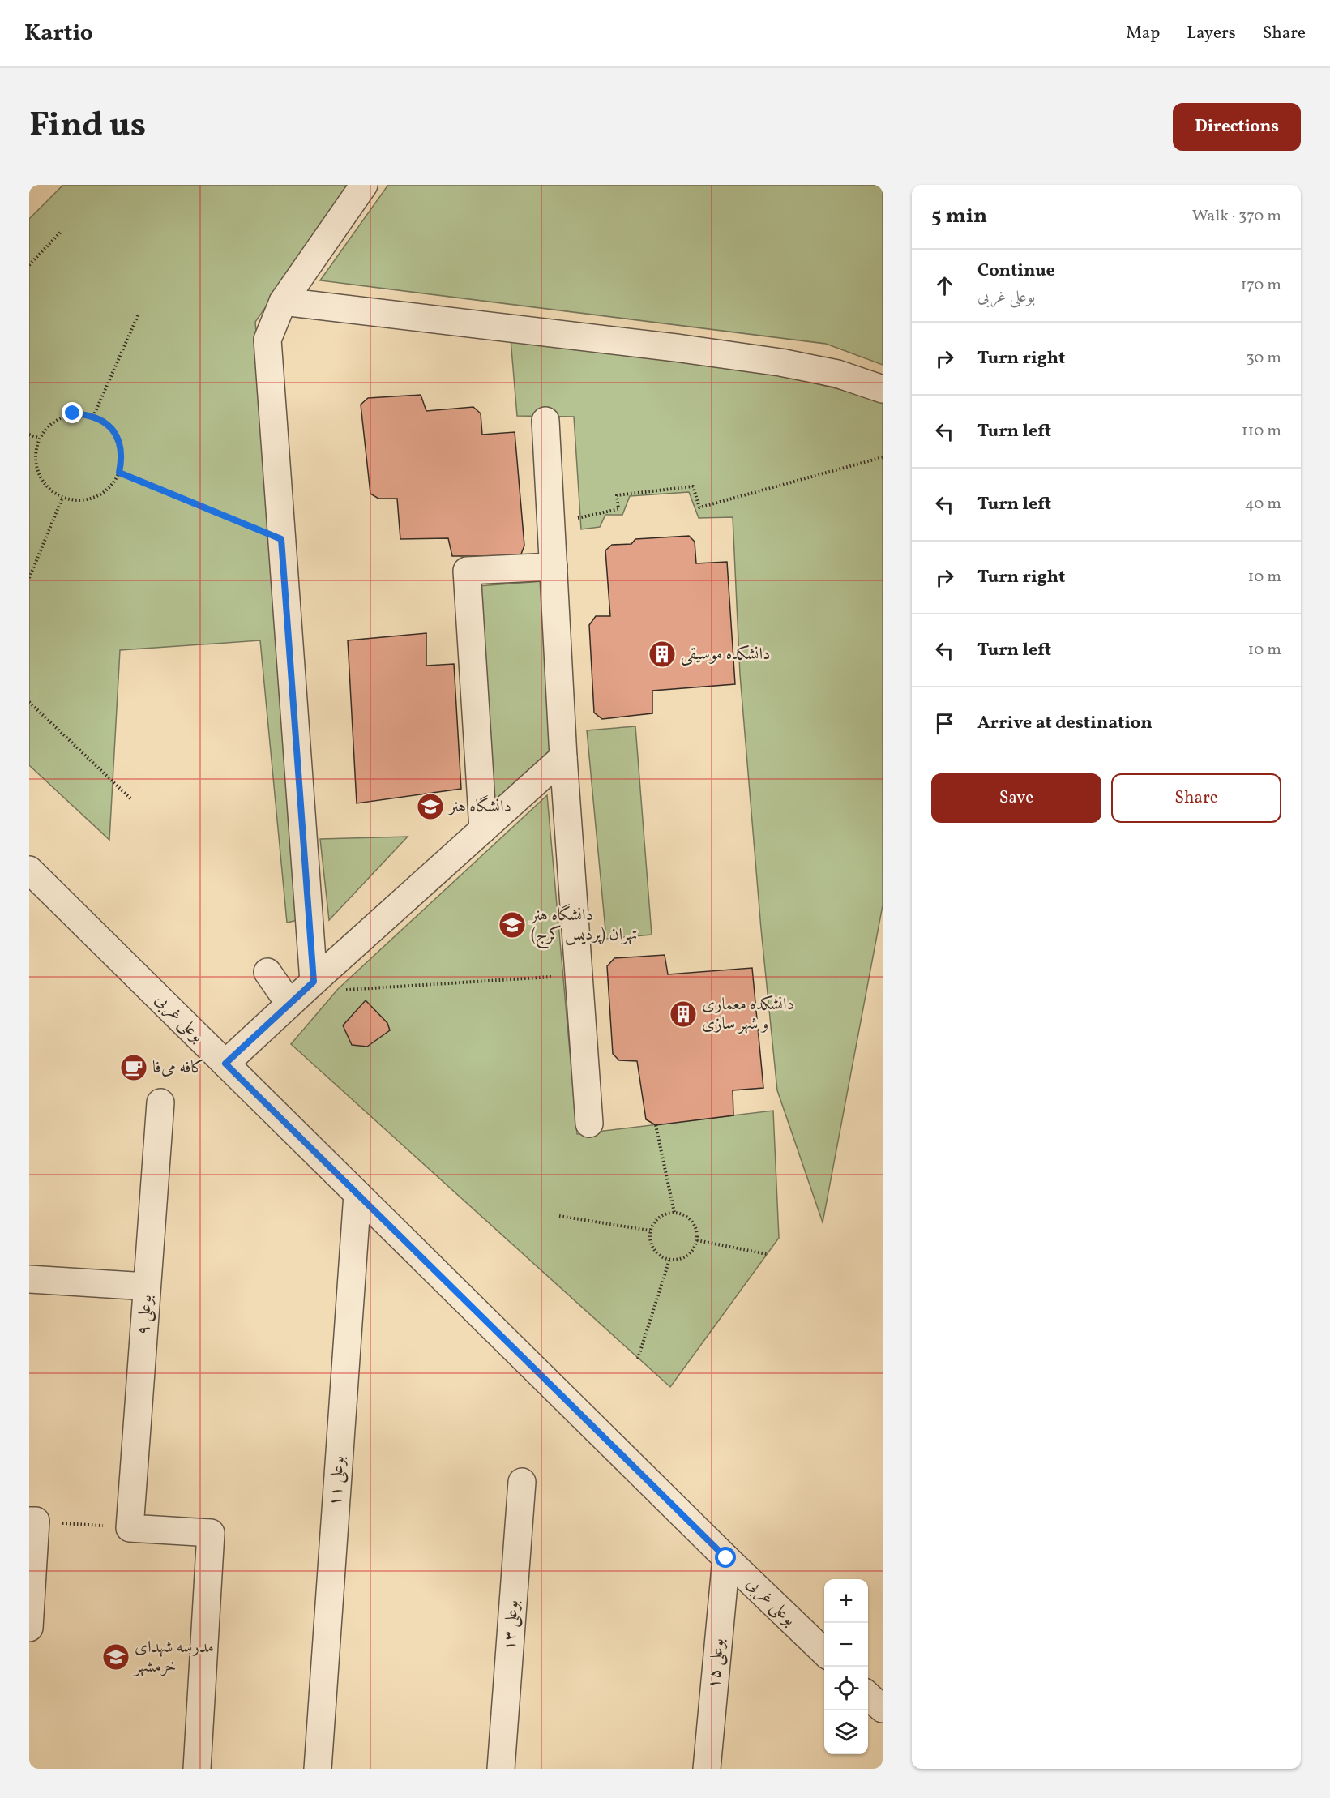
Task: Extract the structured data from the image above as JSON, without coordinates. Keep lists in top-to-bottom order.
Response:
{
  "streets": {
    "street": [
      "بوعلی غربی",
      "بوعلی ۹",
      "بوعلی ۱۱",
      "بوعلی ۱۳",
      "بوعلی ۱۵"
    ]
  },
  "crossings": [
    ["بوعلی غربی", "بوعلی ۱۱"],
    ["بوعلی غربی", "بوعلی ۱۵"]
  ],
  "places": {
    "building": ["دانشکده موسیقی", "دانشکده معماری و شهر سازی"],
    "school or university": ["دانشگاه هنر", "دانشگاه هنر تهران (پردیس کرج)", "مدرسه شهدای خرمشهر"],
    "cafe": ["کافه می‌فا"]
  },
  "page": {
    "header": "Kartio",
    "nav": ["Map", "Layers", "Share"],
    "title": "Find us",
    "buttons": [
      "Directions",
      ["Save", "Share"]
    ],
    "heading": ["5 min", "Walk · 370 m"],
    "list": [
      ["Continue", "بوعلی غربی", "170 m"],
      ["Turn right", "30 m"],
      ["Turn left", "110 m"],
      ["Turn left", "40 m"],
      ["Turn right", "10 m"],
      ["Turn left", "10 m"],
      "Arrive at destination"
    ],
    "map_buttons": ["+", "−"]
  }
}
